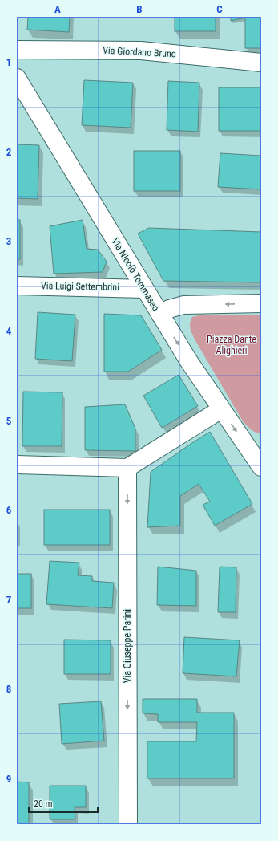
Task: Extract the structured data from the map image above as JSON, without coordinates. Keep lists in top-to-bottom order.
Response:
{
  "streets": {
    "street": [
      "Via Giordano Bruno",
      "Via Nicolò Tommaseo",
      "Via Luigi Settembrini",
      "Via Giuseppe Parini"
    ]
  },
  "crossings": [
    ["Via Nicolò Tommaseo", "Via Luigi Settembrini"]
  ],
  "one_way": ["Via Giuseppe Parini"],
  "parks": ["Piazza Dante Alighieri"],
  "scale_bar": "20 m",
  "grid": {
    "columns": ["A", "B", "C"],
    "rows": [
      "1",
      "2",
      "3",
      "4",
      "5",
      "6",
      "7",
      "8",
      "9"
    ]
  }
}
